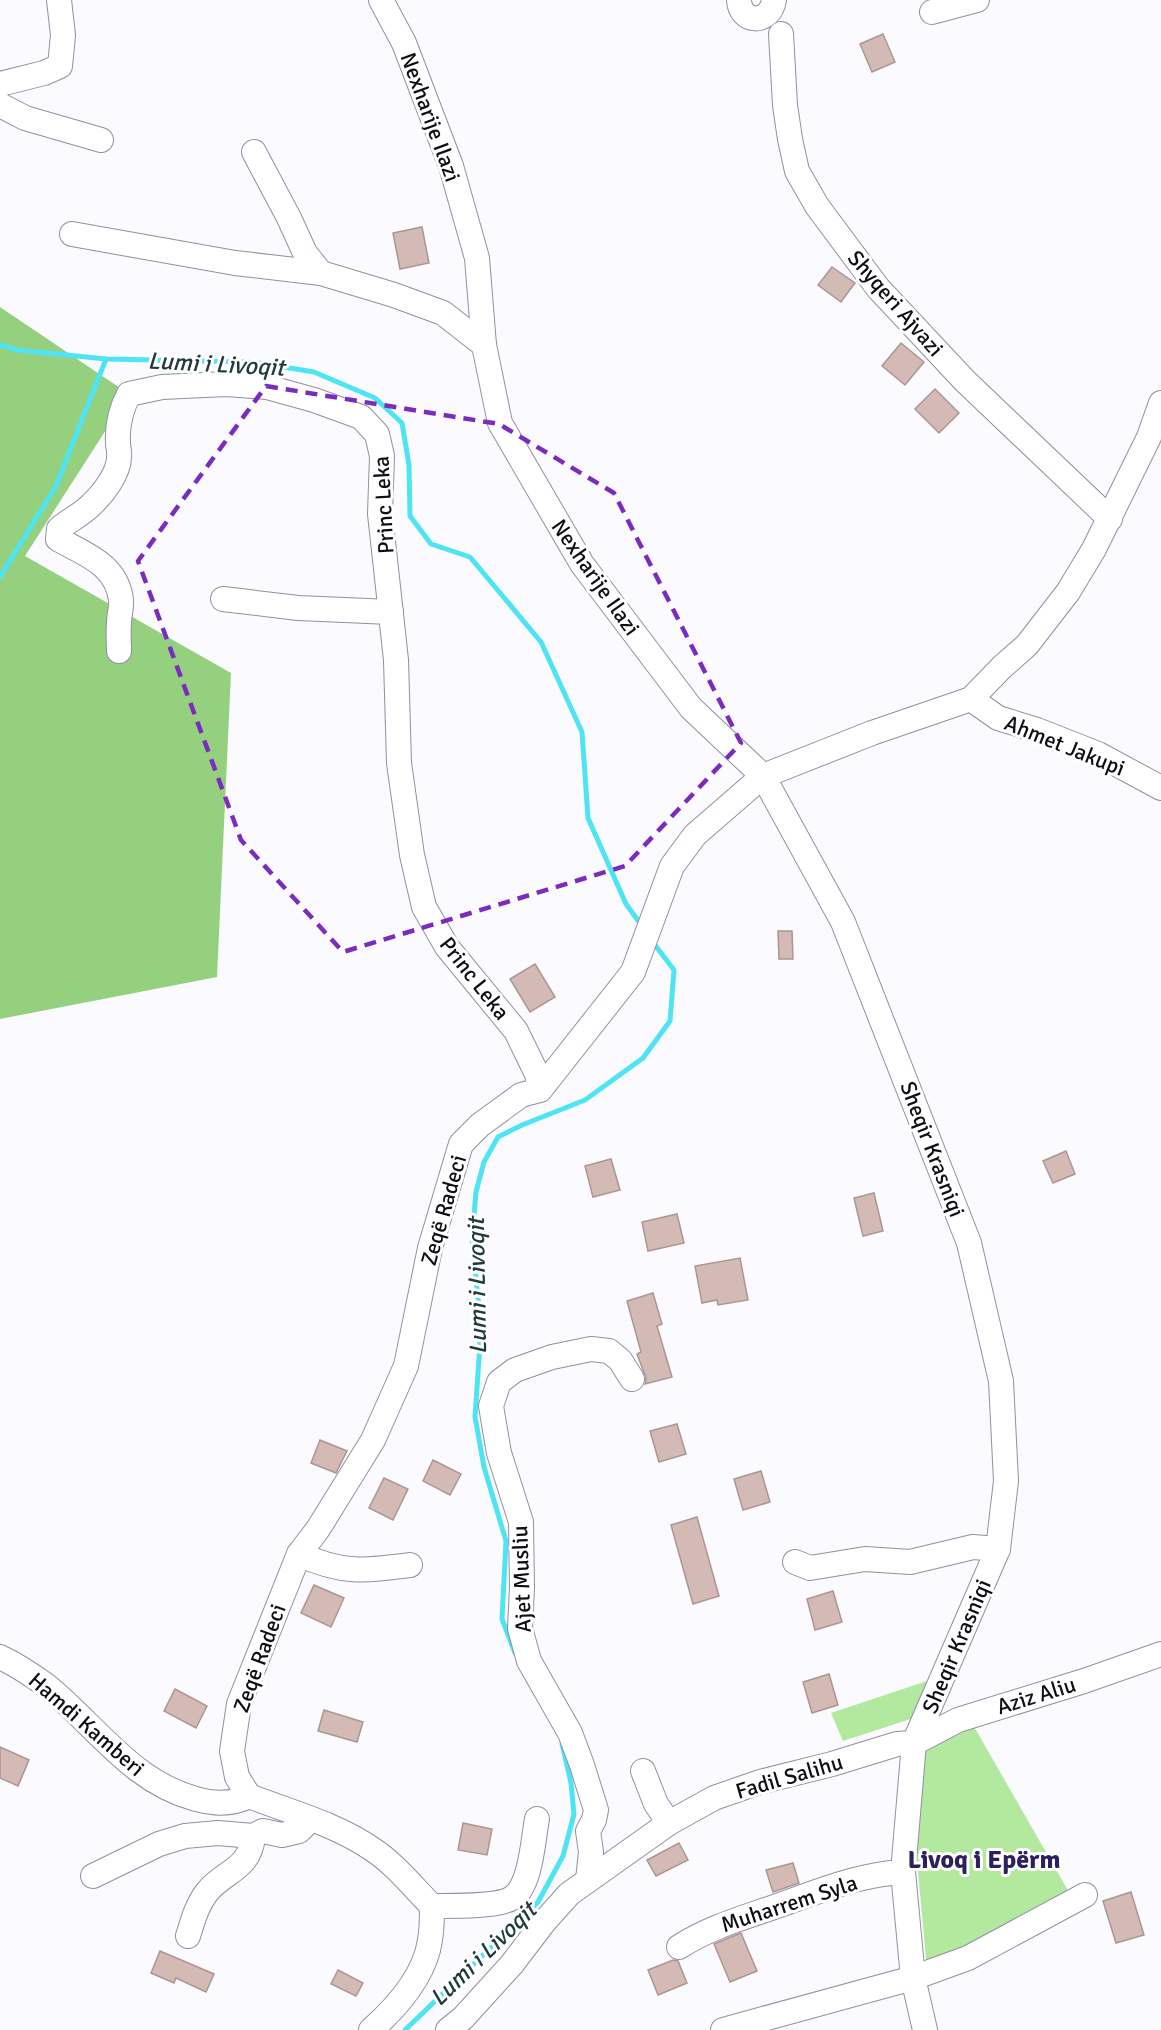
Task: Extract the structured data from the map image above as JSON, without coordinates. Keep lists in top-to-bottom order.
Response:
{
  "streets": {
    "street": [
      "Nexharije Ilazi",
      "Shyqeri Ajvazi",
      "Princ Leka",
      "Ahmet Jakupi",
      "Sheqir Krasniqi",
      "Zeqë Radeci",
      "Ajet Musliu",
      "Aziz Aliu",
      "Hamdi Kamberi",
      "Fadil Salihu",
      "Muharrem Syla"
    ]
  },
  "crossings": [
    ["Nexharije Ilazi", "Sheqir Krasniqi"],
    ["Nexharije Ilazi", "Zeqë Radeci"],
    ["Princ Leka", "Zeqë Radeci"],
    ["Sheqir Krasniqi", "Zeqë Radeci"],
    ["Sheqir Krasniqi", "Aziz Aliu"],
    ["Sheqir Krasniqi", "Fadil Salihu"],
    ["Zeqë Radeci", "Hamdi Kamberi"],
    ["Ajet Musliu", "Fadil Salihu"],
    ["Aziz Aliu", "Fadil Salihu"]
  ],
  "districts": ["Livoq i Epërm"],
  "water": ["Lumi i Livoqit"]
}
